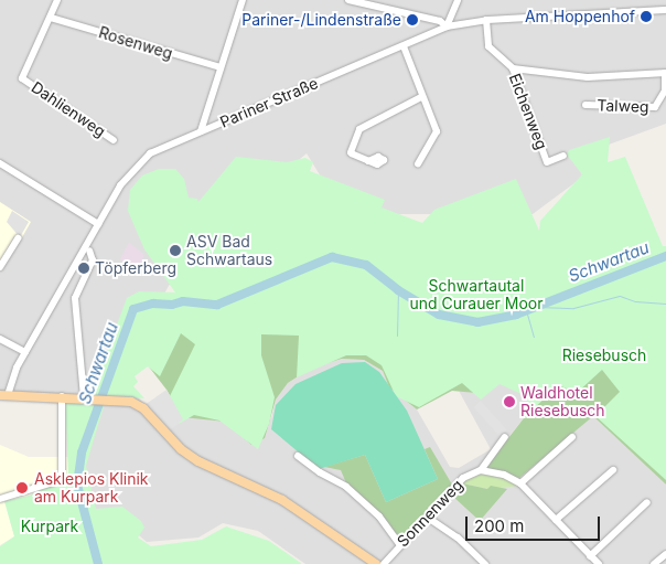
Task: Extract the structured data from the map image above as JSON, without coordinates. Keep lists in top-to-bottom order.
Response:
{
  "streets": {
    "street": [
      "Rosenweg",
      "Pariner Straße",
      "Talweg",
      "Dahlienweg",
      "Eichenweg",
      "Sonnenweg"
    ]
  },
  "crossings": [
    ["Rosenweg", "Dahlienweg"],
    ["Pariner Straße", "Eichenweg"]
  ],
  "water": ["Schwartau"],
  "parks": ["Schwartautal und Curauer Moor", "Riesebusch", "Kurpark"],
  "places": [
    "Am Hoppenhof",
    "Pariner-/Lindenstraße",
    "ASV Bad Schwartaus",
    "Töpferberg",
    "Waldhotel Riesebusch",
    "Asklepios Klinik am Kurpark"
  ],
  "scale_bar": "200 m"
}
